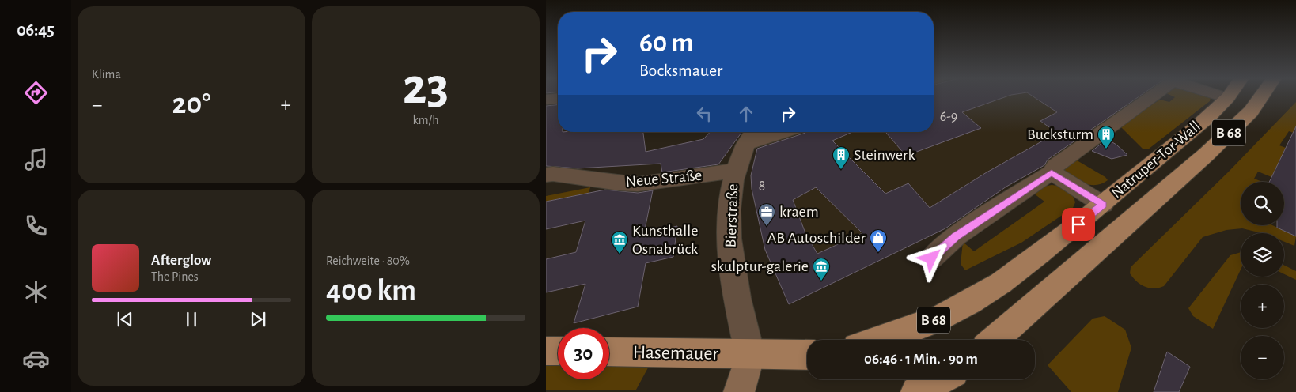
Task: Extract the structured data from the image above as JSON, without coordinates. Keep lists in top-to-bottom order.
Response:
{
  "streets": {
    "main road": ["B 68", "Natruper-Tor-Wall", "Hasemauer"],
    "street": ["Neue Straße", "Bierstraße"]
  },
  "crossings": [
    ["Neue Straße", "Bierstraße"],
    ["Bierstraße", "Hasemauer"]
  ],
  "places": {
    "building": ["Bucksturm", "Steinwerk"],
    "office": ["kraem"],
    "shop": ["AB Autoschilder"],
    "museum": ["Kunsthalle Osnabrück", "skulptur-galerie"]
  },
  "house_numbers": ["6-9", "8"],
  "page": {
    "tabs": "06:45",
    "tile": [
      "Klima",
      ["23", "km/h"],
      ["Reichweite · 80%", "400 km"]
    ],
    "turn": ["60 m", "Bocksmauer"],
    "heat": ["−", "20°", "+"],
    "map_buttons": ["+", "−"],
    "song": ["Afterglow", "The Pines"],
    "limit": "30",
    "trip": "06:46 · 1 Min. · 90 m"
  }
}
